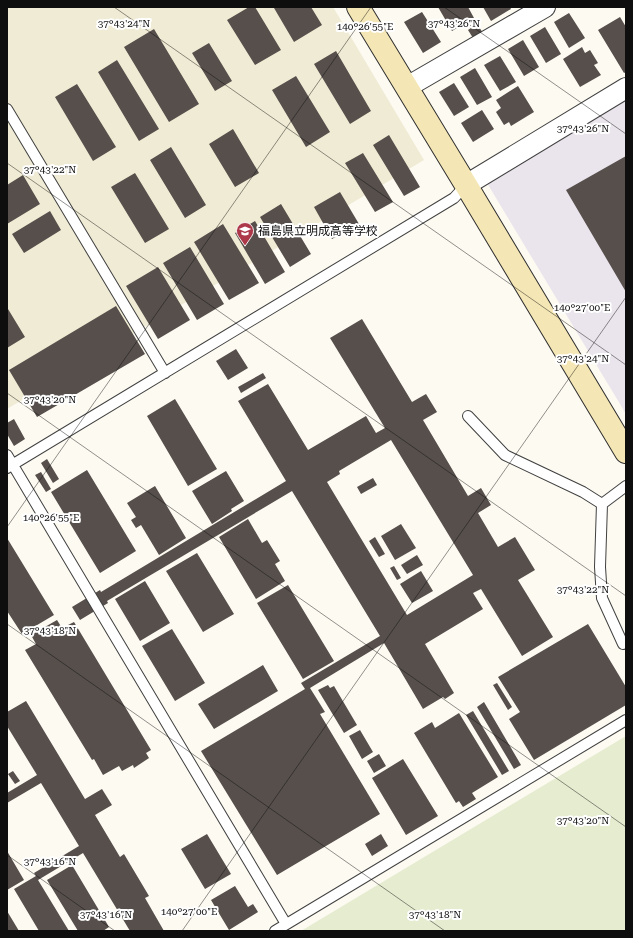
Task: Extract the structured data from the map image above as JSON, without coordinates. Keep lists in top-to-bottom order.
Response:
{
  "places": {
    "school or university": ["福島県立明成高等学校"]
  },
  "coordinates": [
    "37°43'26\"N",
    "37°43'24\"N",
    "140°26'55\"E",
    "37°43'22\"N",
    "140°27'00\"E",
    "37°43'20\"N",
    "37°43'18\"N",
    "37°43'16\"N"
  ]
}
